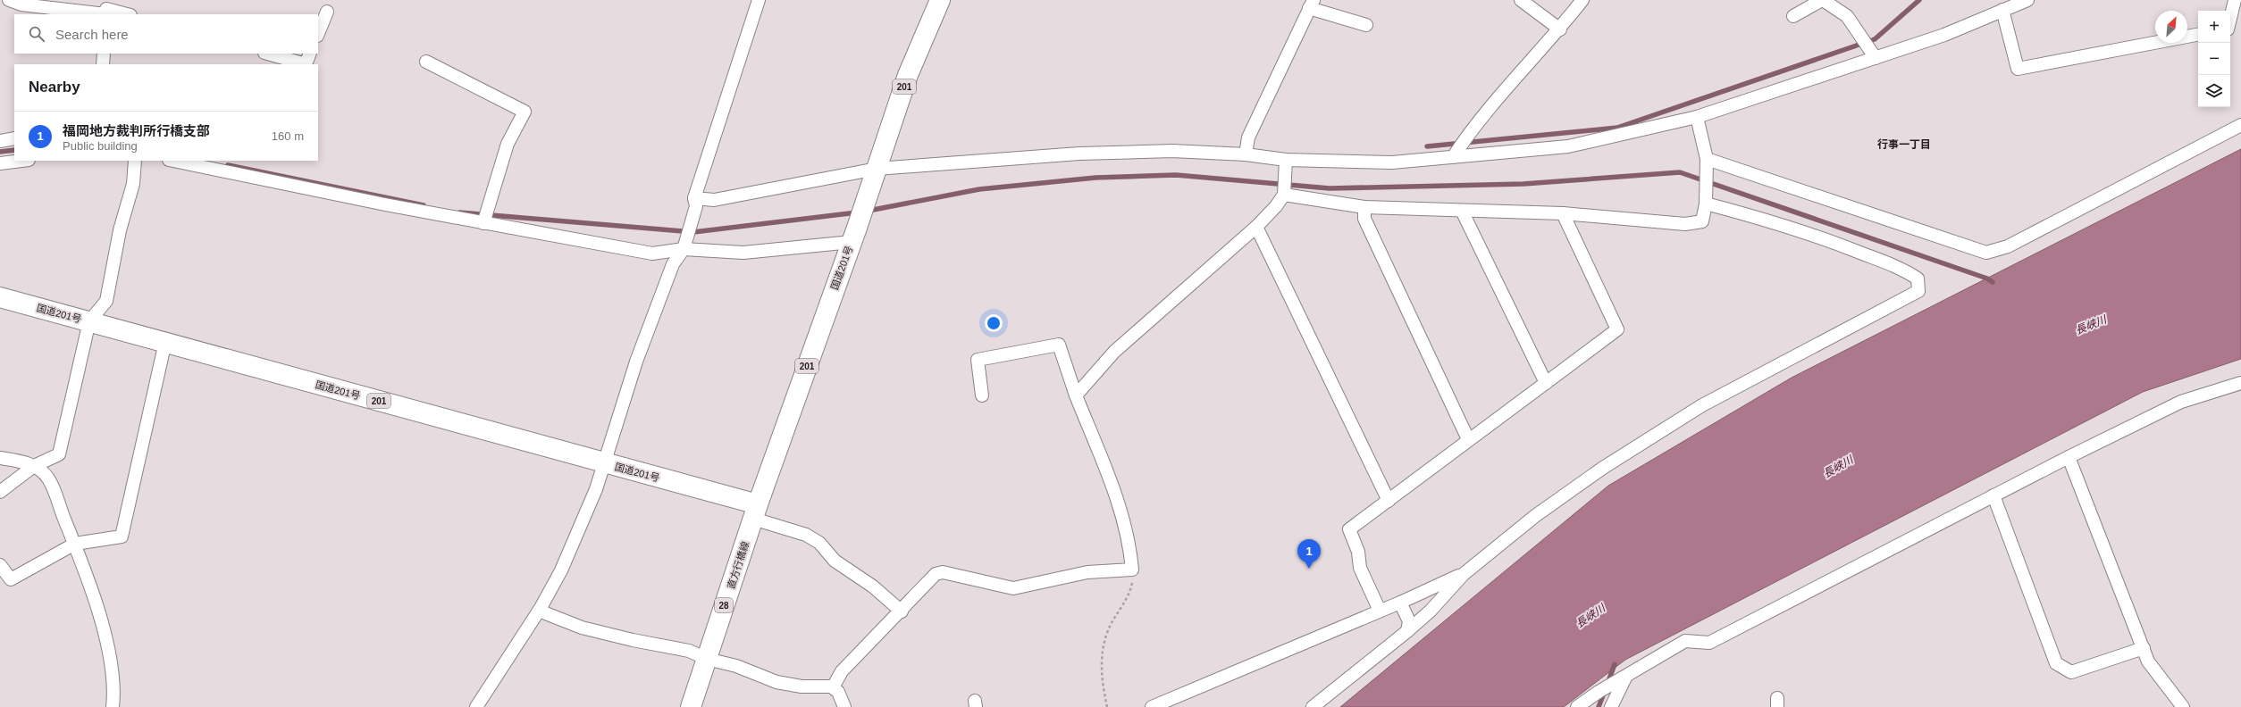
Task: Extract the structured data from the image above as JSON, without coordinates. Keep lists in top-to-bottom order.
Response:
{
  "streets": {
    "main road": [
      "201",
      "国道201号",
      "直方行橋線",
      "28"
    ]
  },
  "crossings": [
    ["国道201号", "直方行橋線"]
  ],
  "districts": ["行事一丁目"],
  "water": ["長峡川"],
  "north": "top right",
  "page": {
    "map_buttons": ["+", "−"],
    "search": "Search here",
    "heading": "Nearby",
    "list": [
      {
        "mark": "1",
        "name": "福岡地方裁判所行橋支部",
        "note": "Public building",
        "value": "160 m"
      }
    ],
    "pins": "1"
  }
}
